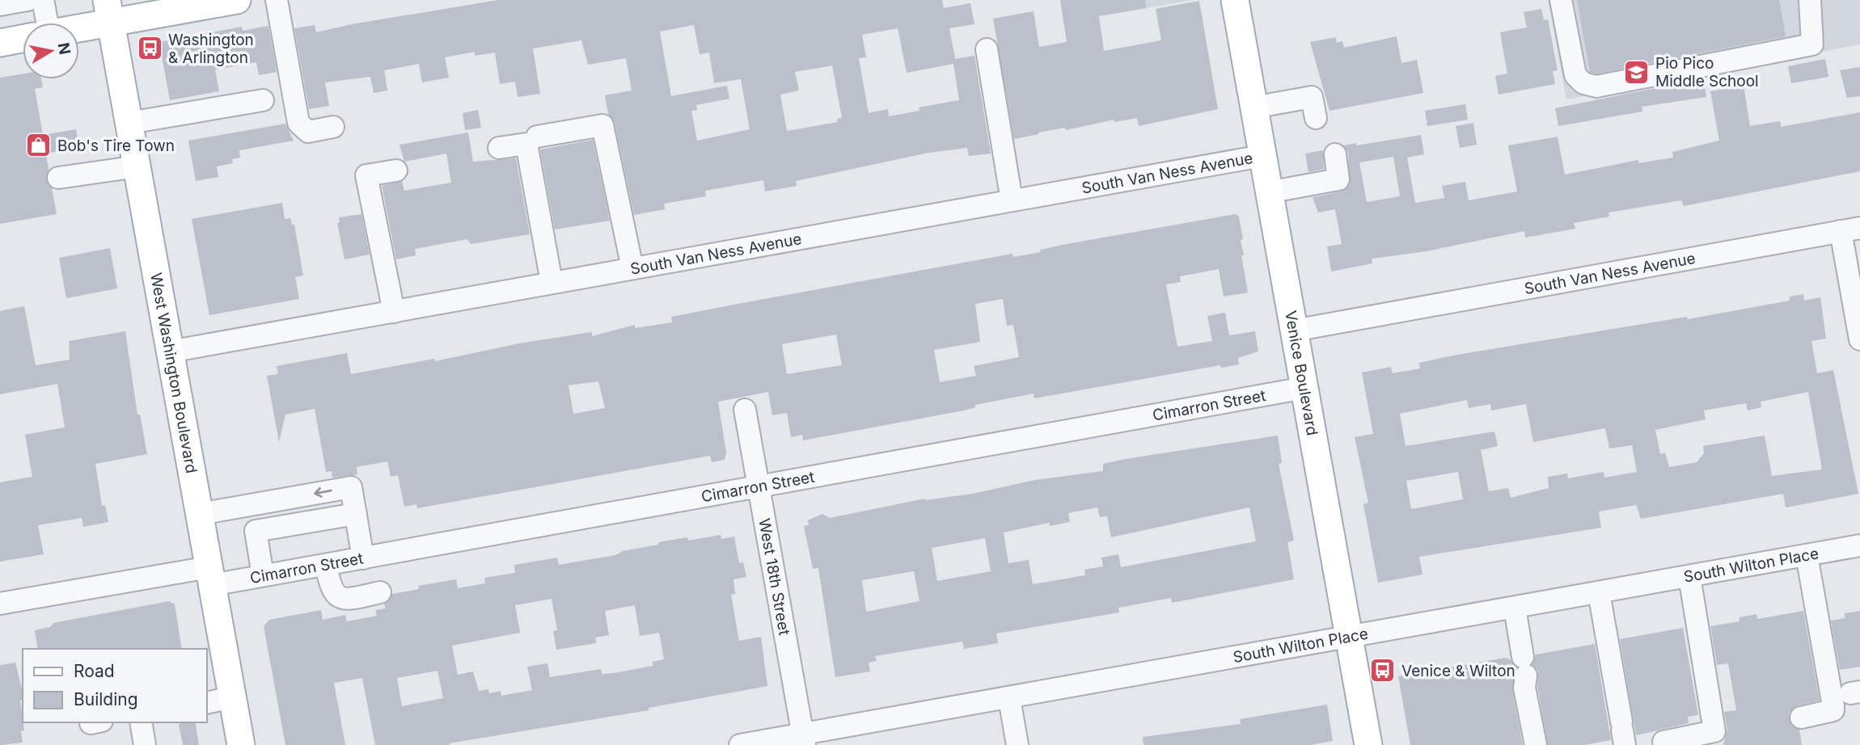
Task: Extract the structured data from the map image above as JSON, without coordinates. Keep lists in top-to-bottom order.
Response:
{
  "streets": {
    "main road": ["West Washington Boulevard", "Venice Boulevard"],
    "street": [
      "South Van Ness Avenue",
      "Cimarron Street",
      "South Wilton Place",
      "West 18th Street"
    ]
  },
  "crossings": [
    ["South Van Ness Avenue", "West Washington Boulevard"],
    ["South Van Ness Avenue", "Venice Boulevard"],
    ["West Washington Boulevard", "Cimarron Street"],
    ["Venice Boulevard", "Cimarron Street"],
    ["Venice Boulevard", "South Wilton Place"],
    ["Cimarron Street", "West 18th Street"],
    ["South Wilton Place", "West 18th Street"]
  ],
  "places": {
    "bus stop": ["Washington & Arlington", "Venice & Wilton"],
    "school or university": ["Pio Pico Middle School"],
    "shop": ["Bob's Tire Town"]
  },
  "legend": ["Road", "Building"],
  "north": "right"
}
